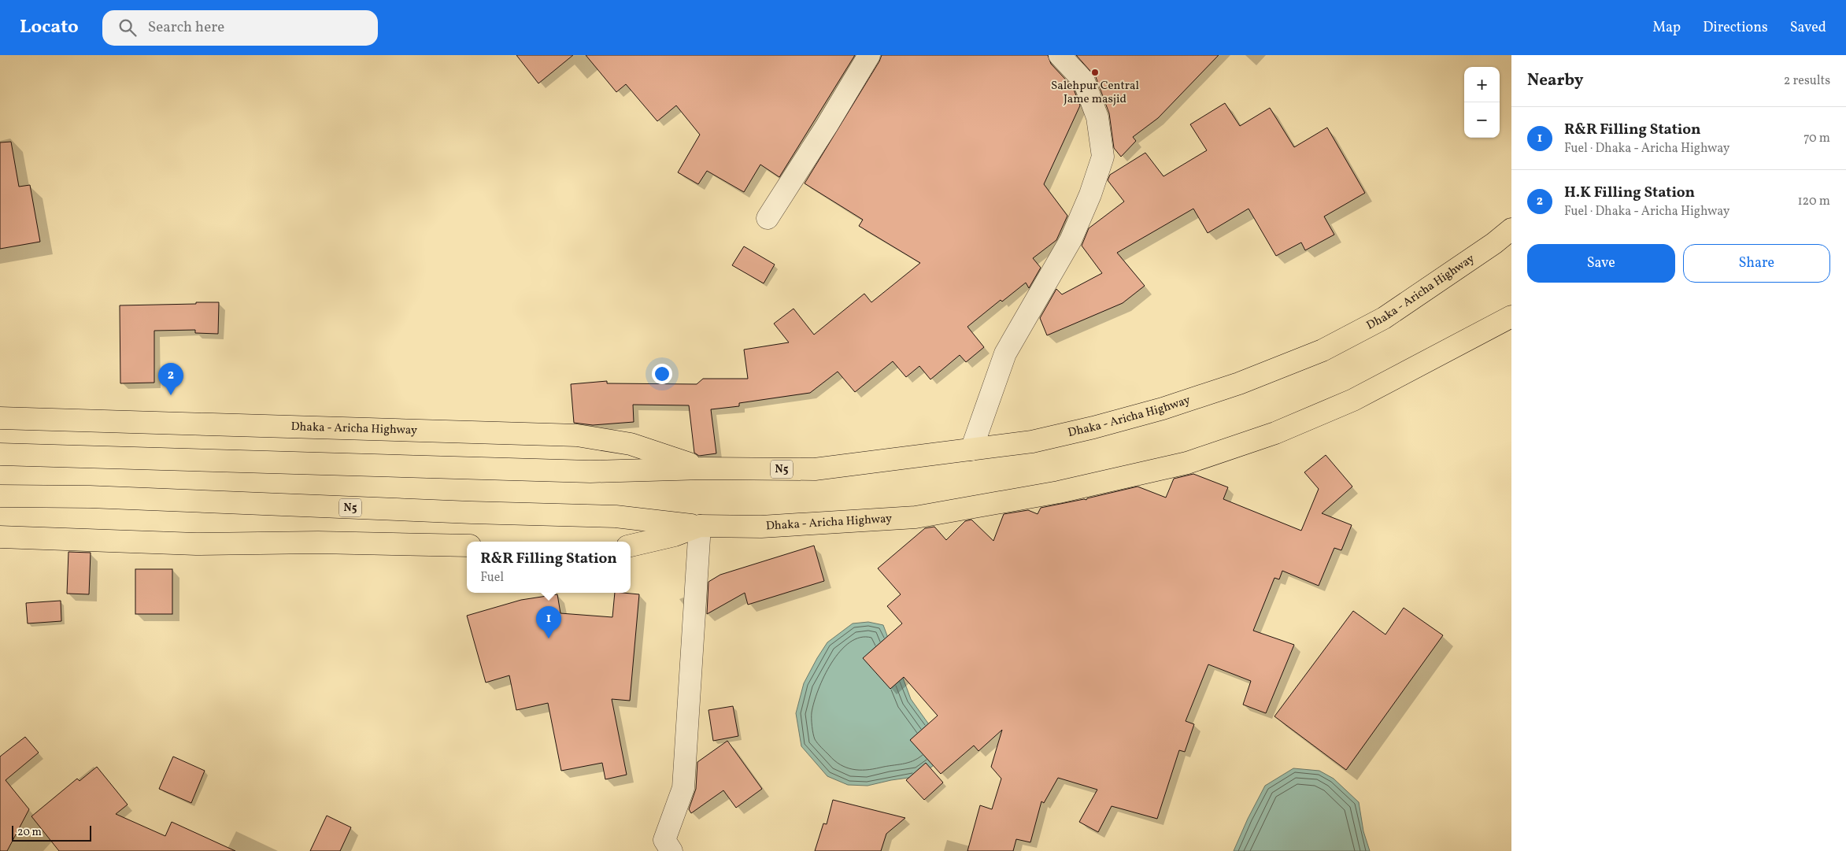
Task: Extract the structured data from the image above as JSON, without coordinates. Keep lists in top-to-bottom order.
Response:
{
  "streets": {
    "highway": ["Dhaka - Aricha Highway", "N5"]
  },
  "places": ["Salehpur Central Jame masjid"],
  "scale_bar": "20 m",
  "page": {
    "header": "Locato",
    "search": "Search here",
    "nav": ["Map", "Directions", "Saved"],
    "heading": ["Nearby", "2 results"],
    "map_buttons": ["+", "−"],
    "list": [
      {
        "mark": "1",
        "name": "R&R Filling Station",
        "note": "Fuel · Dhaka - Aricha Highway",
        "value": "70 m"
      },
      {
        "mark": "2",
        "name": "H.K Filling Station",
        "note": "Fuel · Dhaka - Aricha Highway",
        "value": "120 m"
      }
    ],
    "buttons": ["Save", "Share"],
    "pins": ["2", "1"],
    "popup": ["R&R Filling Station", "Fuel"],
    "scale": "20 m"
  }
}
